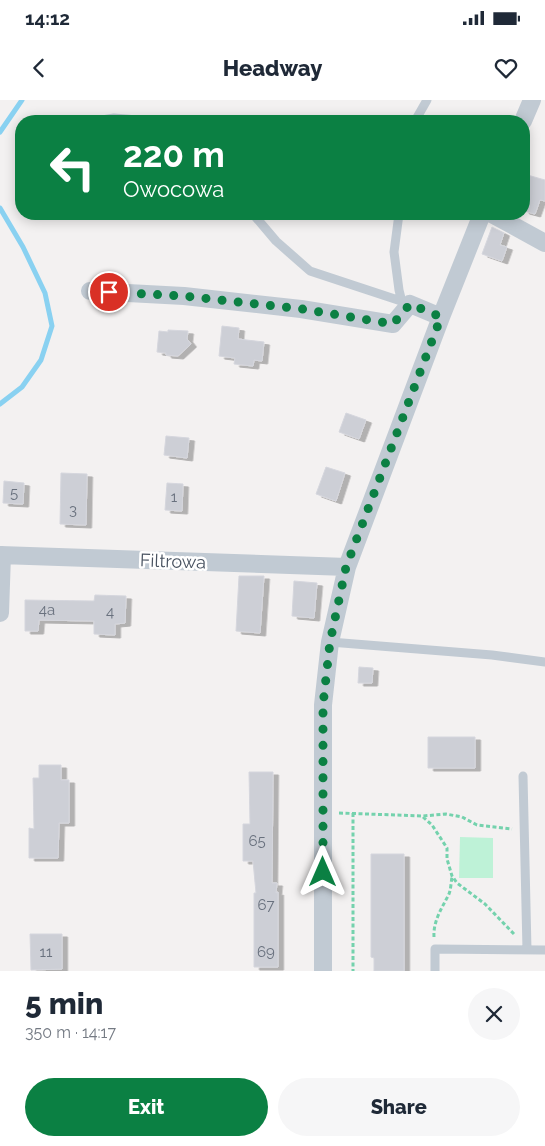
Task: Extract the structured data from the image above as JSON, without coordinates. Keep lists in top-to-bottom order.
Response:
{
  "streets": {
    "street": ["Filtrowa"]
  },
  "house_numbers": [
    "5",
    "1",
    "3",
    "4a",
    "4",
    "65",
    "67",
    "11",
    "69"
  ],
  "page": {
    "status": "14:12",
    "header": "Headway",
    "turn": ["220 m", "Owocowa"],
    "heading": ["5 min", "350 m · 14:17"],
    "buttons": ["Exit", "Share"]
  }
}
